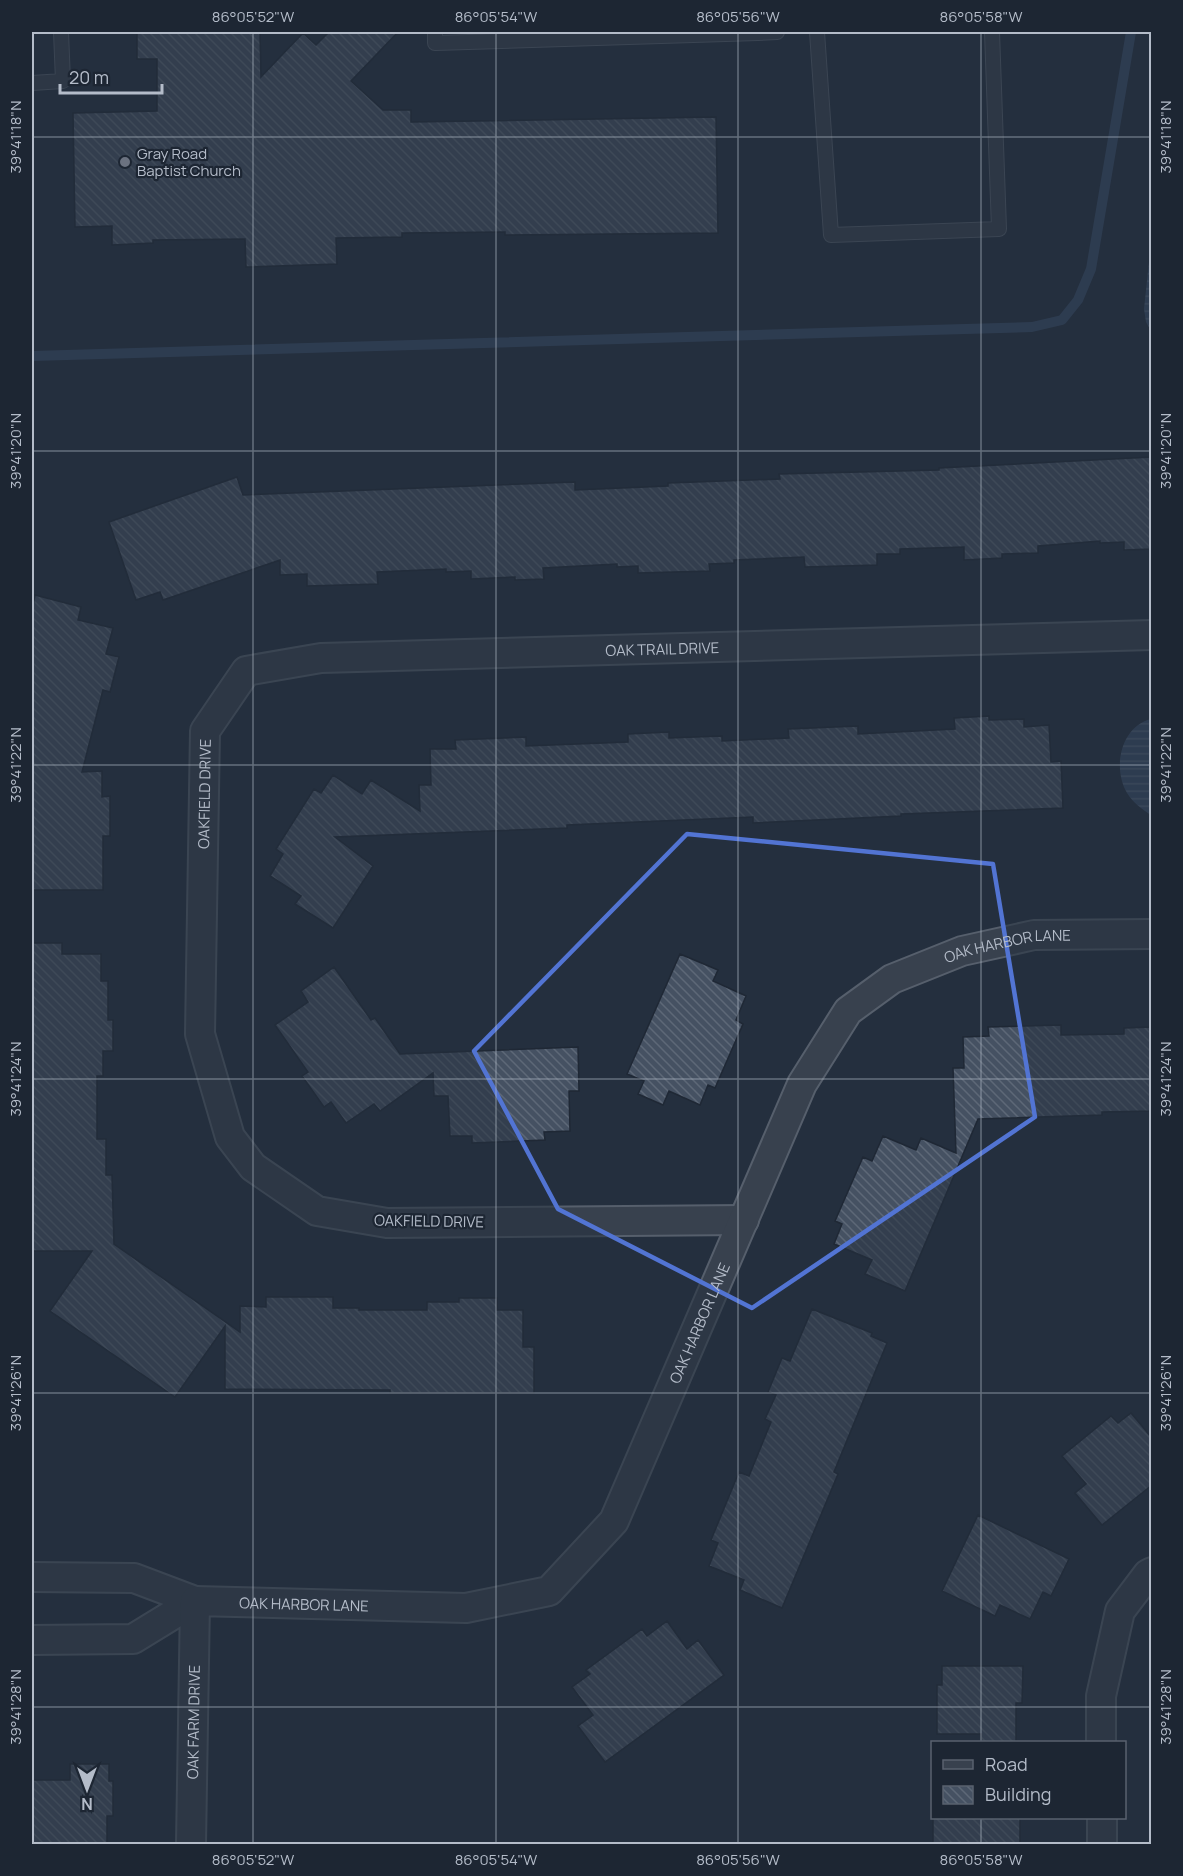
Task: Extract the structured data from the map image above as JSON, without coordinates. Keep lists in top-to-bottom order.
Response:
{
  "streets": {
    "street": [
      "OAK TRAIL DRIVE",
      "OAKFIELD DRIVE",
      "OAK HARBOR LANE",
      "OAK FARM DRIVE"
    ]
  },
  "crossings": [
    ["OAK TRAIL DRIVE", "OAKFIELD DRIVE"],
    ["OAKFIELD DRIVE", "OAK HARBOR LANE"],
    ["OAK HARBOR LANE", "OAK FARM DRIVE"]
  ],
  "places": ["Gray Road Baptist Church"],
  "legend": ["Road", "Building"],
  "scale_bar": "20 m",
  "north": "bottom",
  "coordinates": [
    "86°05'52\"W",
    "86°05'54\"W",
    "86°05'56\"W",
    "86°05'58\"W",
    "39°41'18\"N",
    "39°41'20\"N",
    "39°41'22\"N",
    "39°41'24\"N",
    "39°41'26\"N",
    "39°41'28\"N"
  ]
}
